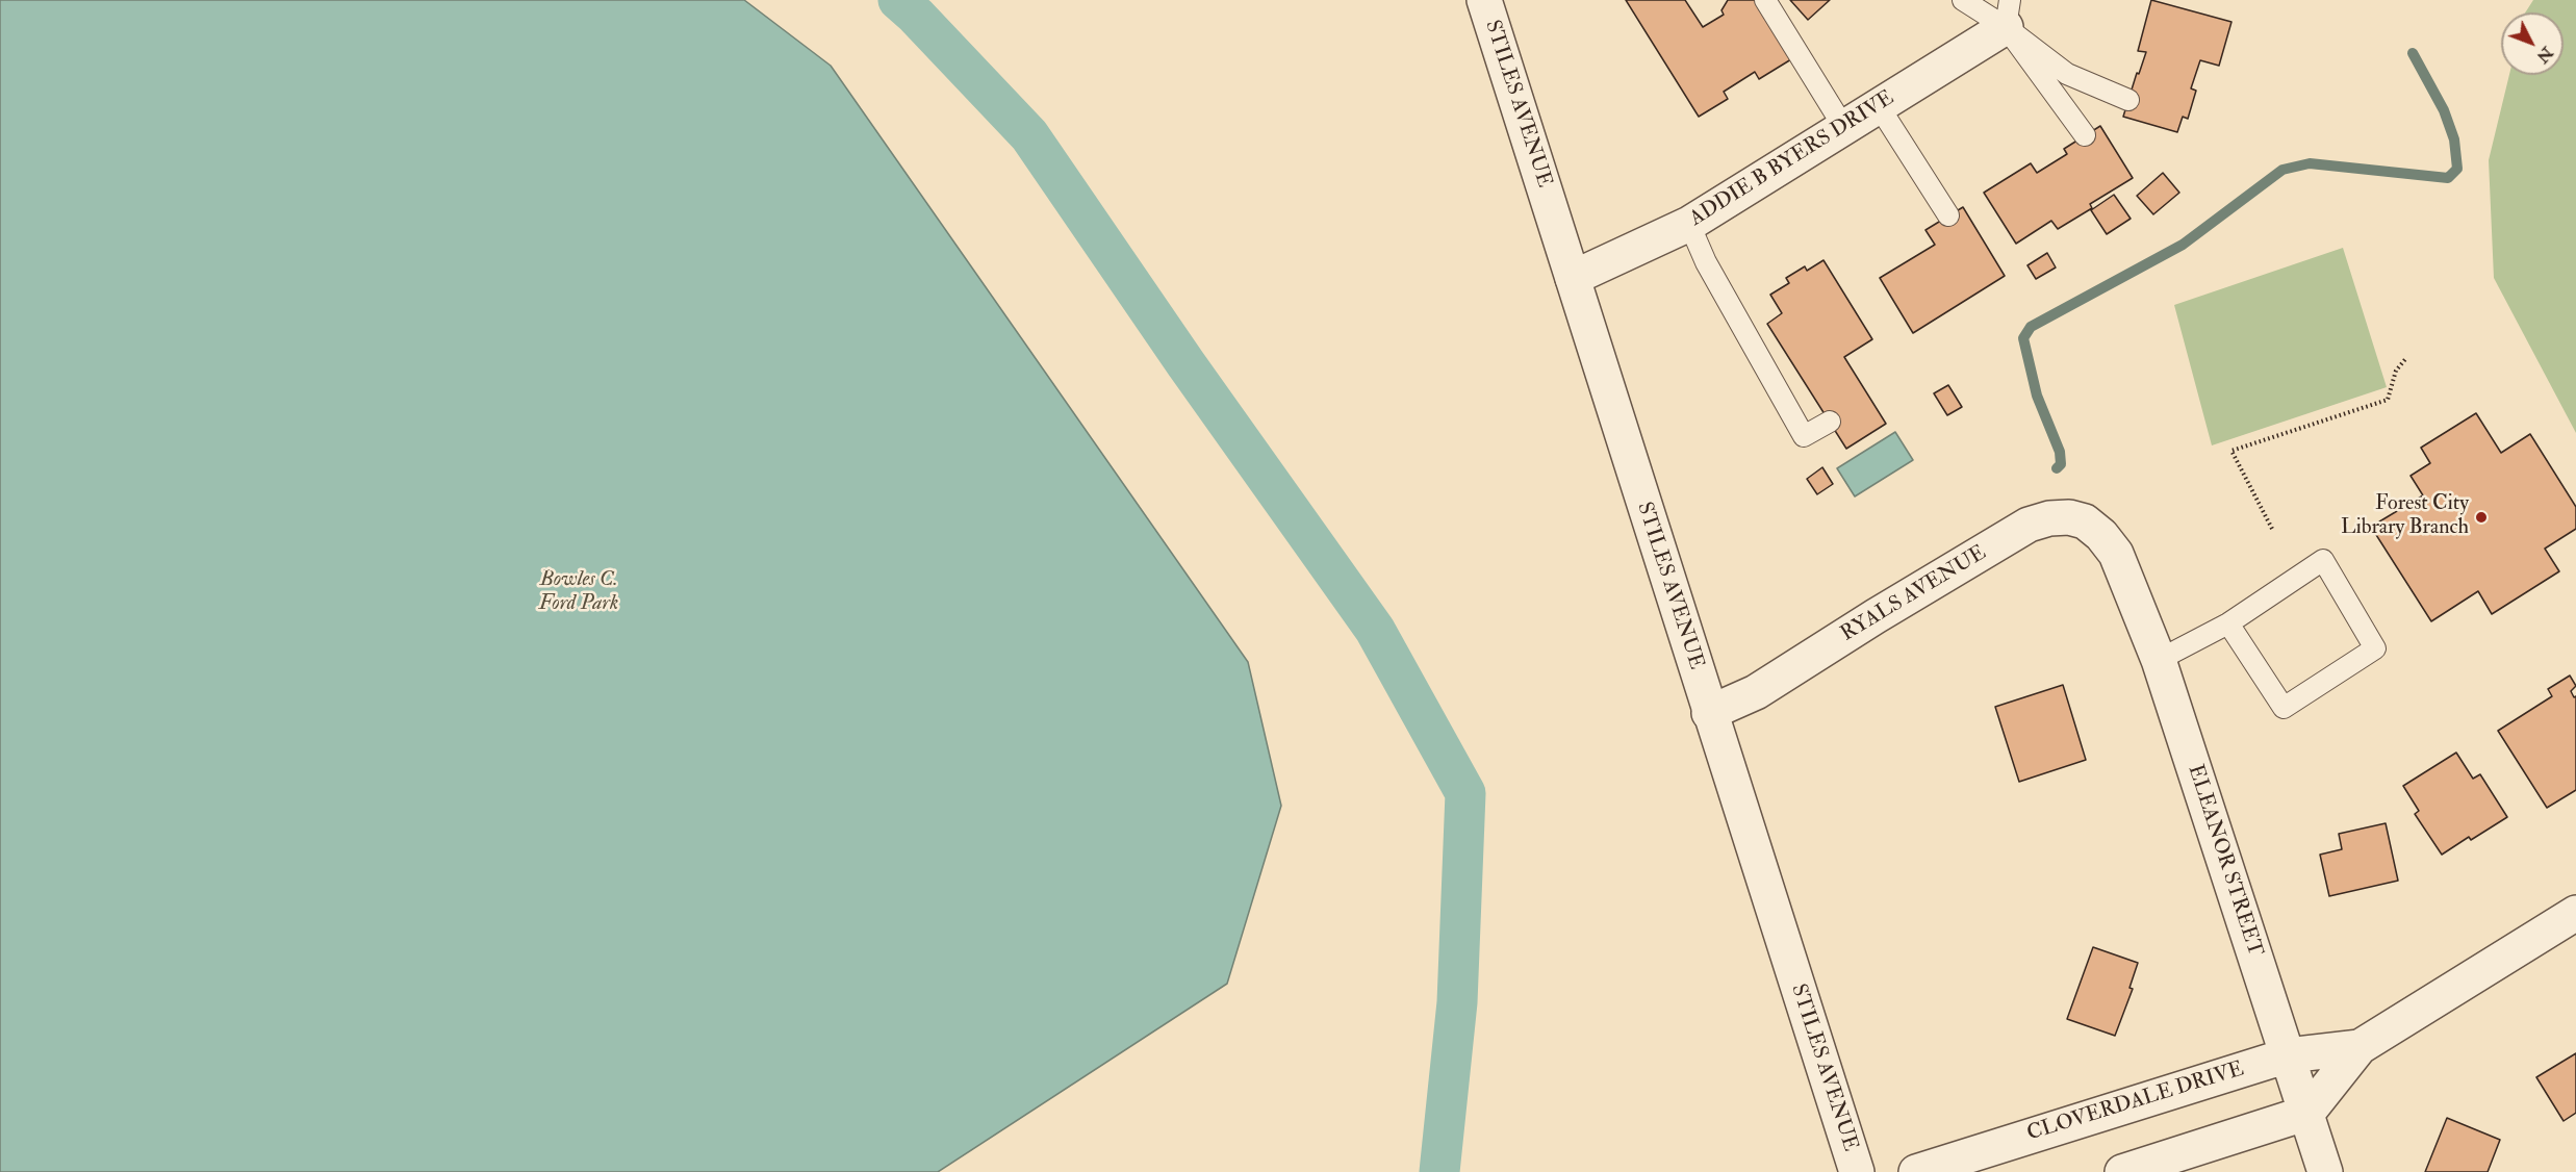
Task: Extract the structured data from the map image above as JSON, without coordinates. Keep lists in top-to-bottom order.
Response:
{
  "streets": {
    "street": [
      "STILES AVENUE",
      "ADDIE B BYERS DRIVE",
      "RYALS AVENUE",
      "ELEANOR STREET",
      "CLOVERDALE DRIVE"
    ]
  },
  "crossings": [
    ["STILES AVENUE", "ADDIE B BYERS DRIVE"],
    ["STILES AVENUE", "RYALS AVENUE"],
    ["RYALS AVENUE", "ELEANOR STREET"],
    ["ELEANOR STREET", "CLOVERDALE DRIVE"]
  ],
  "parks": ["Bowles C. Ford Park"],
  "places": ["Forest City Library Branch"],
  "north": "bottom right"
}
